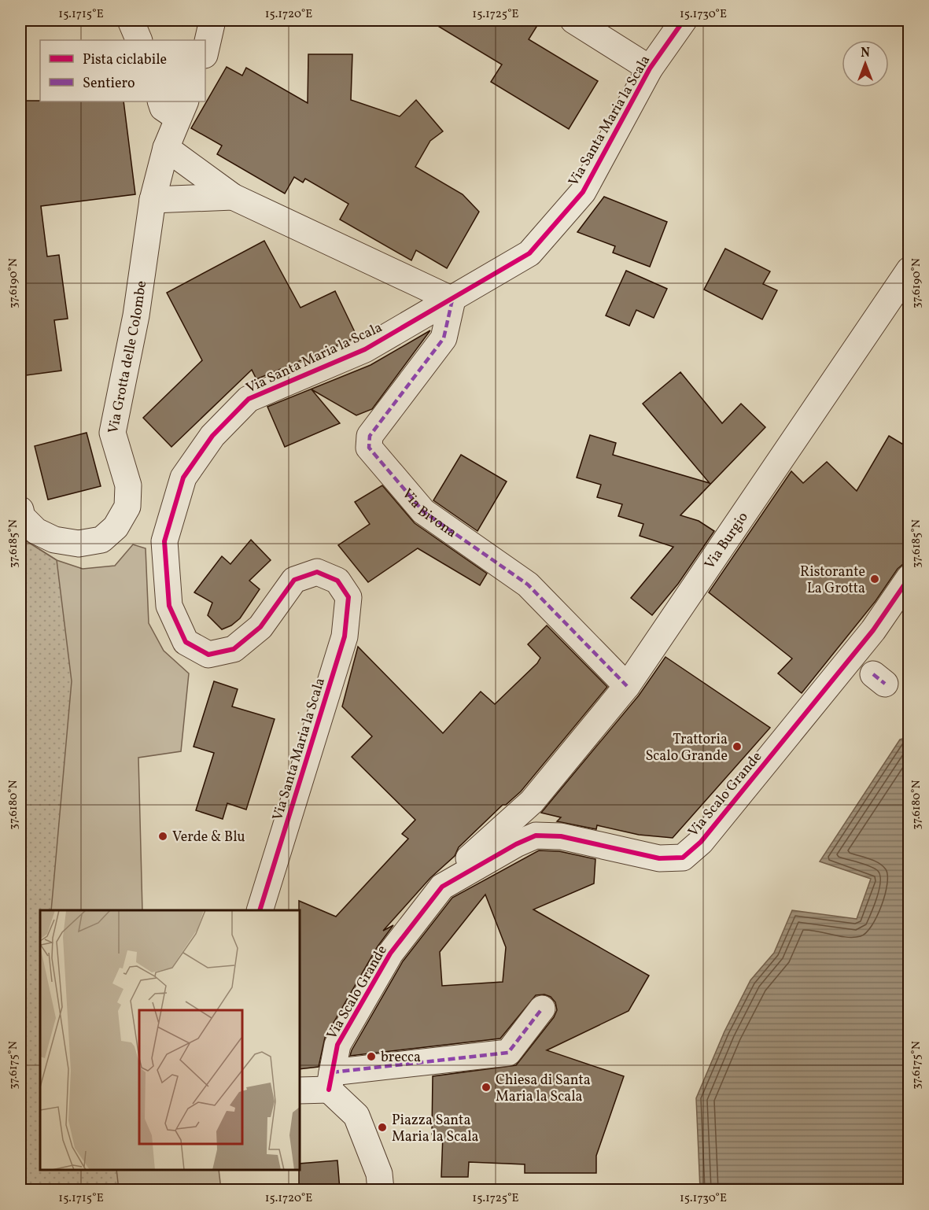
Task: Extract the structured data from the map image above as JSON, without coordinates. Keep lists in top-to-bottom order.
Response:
{
  "streets": {
    "street": [
      "Via Santa Maria la Scala",
      "Via Grotta delle Colombe",
      "Via Bivona",
      "Via Burgio",
      "Via Scalo Grande"
    ]
  },
  "crossings": [
    ["Via Santa Maria la Scala", "Via Bivona"],
    ["Via Bivona", "Via Burgio"],
    ["Via Burgio", "Via Scalo Grande"]
  ],
  "places": [
    "Ristorante La Grotta",
    "Trattoria Scalo Grande",
    "Verde & Blu",
    "brecca",
    "Chiesa di Santa Maria la Scala",
    "Piazza Santa Maria la Scala"
  ],
  "legend": ["Pista ciclabile", "Sentiero"],
  "north": "top",
  "coordinates": [
    "15.1715°E",
    "15.1720°E",
    "15.1725°E",
    "15.1730°E",
    "37.6190°N",
    "37.6185°N",
    "37.6180°N",
    "37.6175°N"
  ]
}
